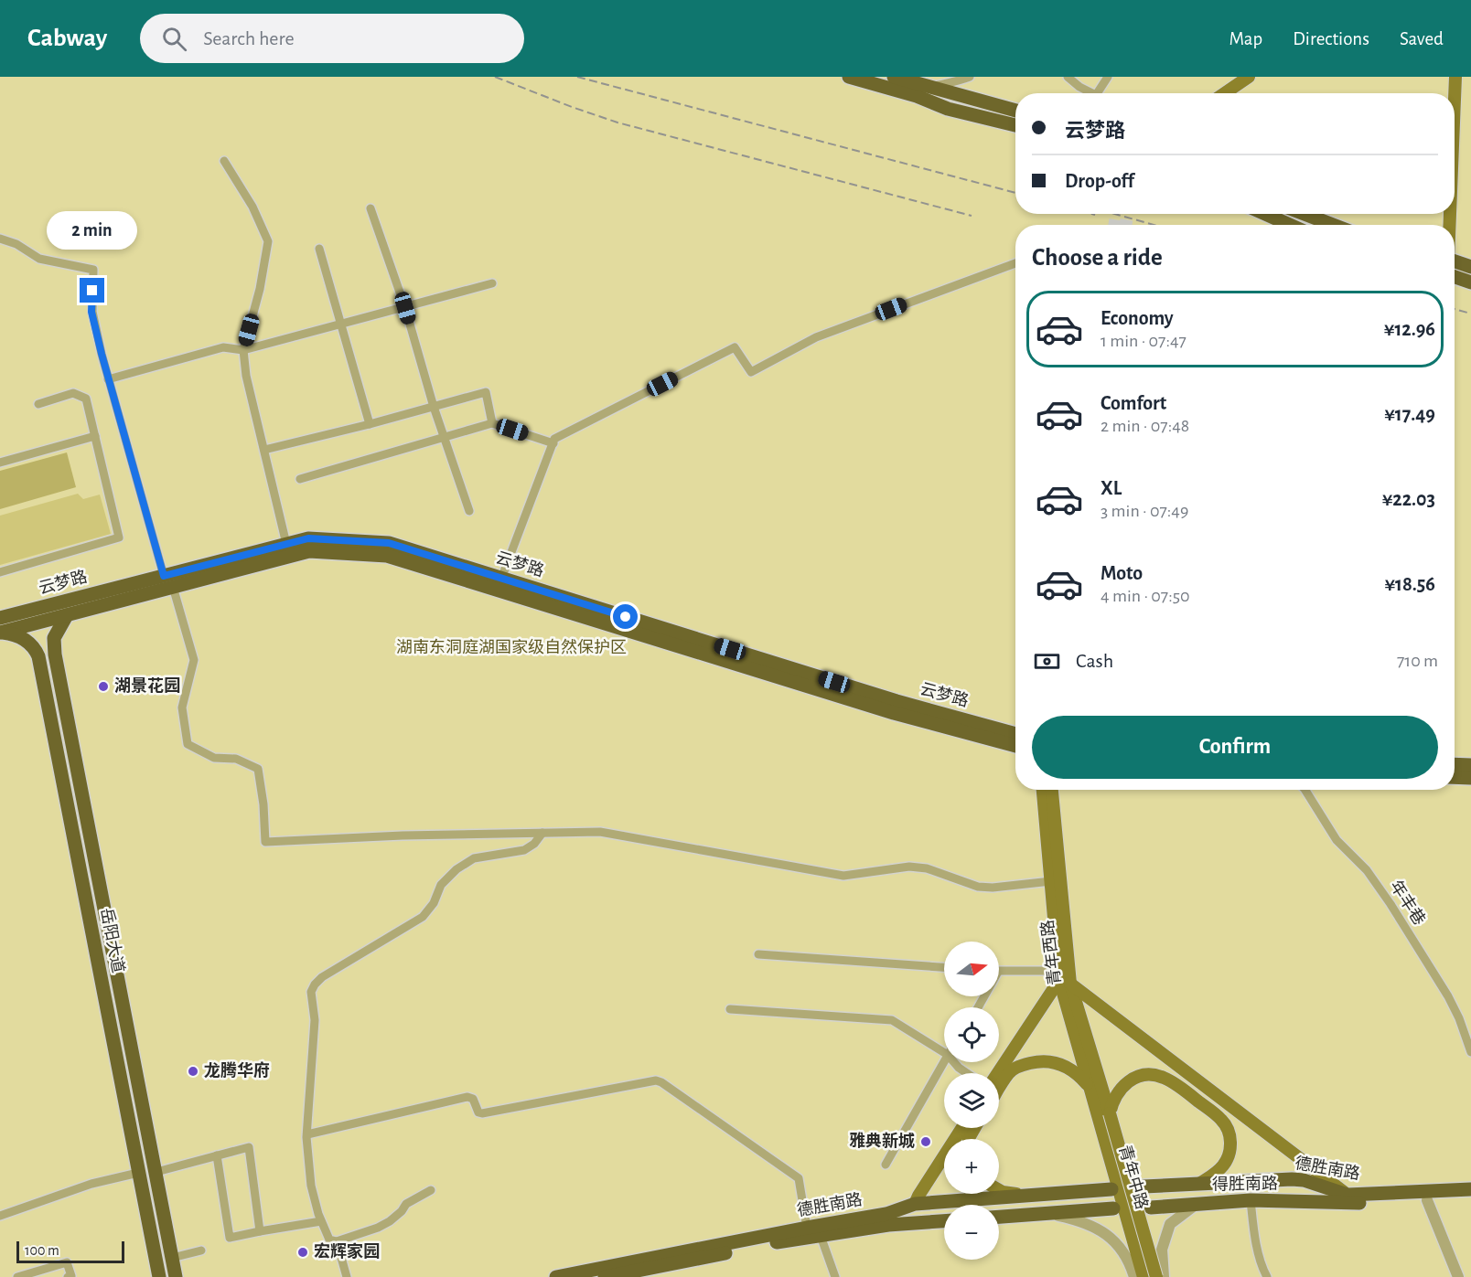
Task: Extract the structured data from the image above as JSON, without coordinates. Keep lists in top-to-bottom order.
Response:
{
  "streets": {
    "main road": [
      "云梦路",
      "岳阳大道",
      "青年西路",
      "德胜南路",
      "青年中路",
      "得胜南路"
    ],
    "street": ["年丰巷"]
  },
  "crossings": [
    ["云梦路", "岳阳大道"],
    ["青年西路", "青年中路"]
  ],
  "parks": ["湖南东洞庭湖国家级自然保护区"],
  "places": [
    "湖景花园",
    "龙腾华府",
    "雅典新城",
    "宏辉家园"
  ],
  "scale_bar": "100 m",
  "north": "right",
  "page": {
    "header": "Cabway",
    "search": "Search here",
    "nav": ["Map", "Directions", "Saved"],
    "banner": ["云梦路", "Drop-off"],
    "bubble": "2 min",
    "heading": "Choose a ride",
    "list": [
      {
        "name": "Economy",
        "note": "1 min · 07:47",
        "value": "¥12.96"
      },
      {
        "name": "Comfort",
        "note": "2 min · 07:48",
        "value": "¥17.49"
      },
      {
        "name": "XL",
        "note": "3 min · 07:49",
        "value": "¥22.03"
      },
      {
        "name": "Moto",
        "note": "4 min · 07:50",
        "value": "¥18.56"
      }
    ],
    "pay": ["Cash", "710 m"],
    "buttons": "Confirm",
    "map_buttons": ["+", "−"],
    "scale": "100 m"
  }
}
